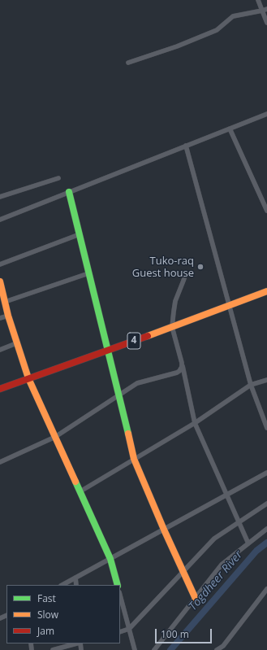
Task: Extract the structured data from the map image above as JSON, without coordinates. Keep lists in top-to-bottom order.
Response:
{
  "streets": {
    "main road": ["4"]
  },
  "water": ["Togdheer River"],
  "places": ["Tuko-raq Guest house"],
  "legend": ["Fast", "Slow", "Jam"],
  "scale_bar": "100 m"
}
